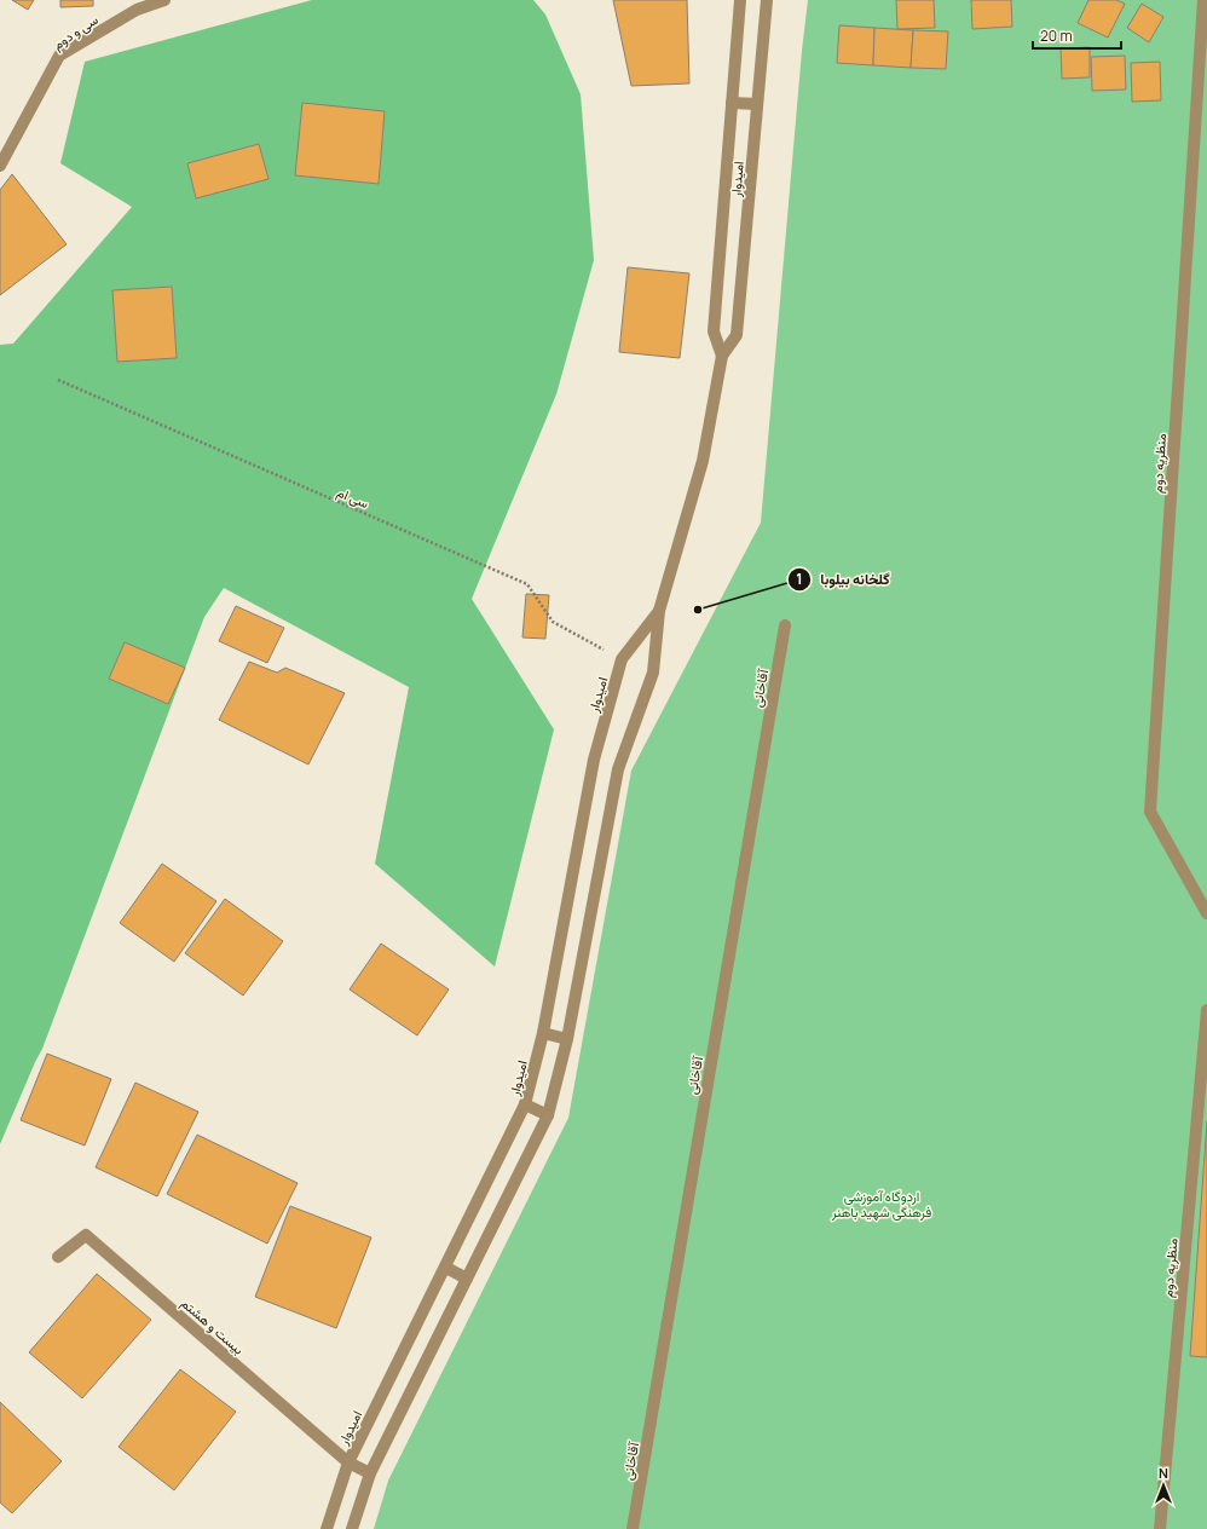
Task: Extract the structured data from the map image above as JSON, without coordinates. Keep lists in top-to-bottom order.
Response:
{
  "streets": {
    "street": [
      "سی و دوم",
      "امیدوار",
      "منظریه دوم",
      "آقاخانی",
      "بیست و هشتم"
    ],
    "path": ["سی ام"]
  },
  "crossings": [
    ["امیدوار", "سی ام"],
    ["امیدوار", "بیست و هشتم"]
  ],
  "parks": ["اردوگاه آموزشی فرهنگی شهید باهنر"],
  "places": ["گلخانه بیلوبا"],
  "scale_bar": "20 m",
  "north": "top"
}
